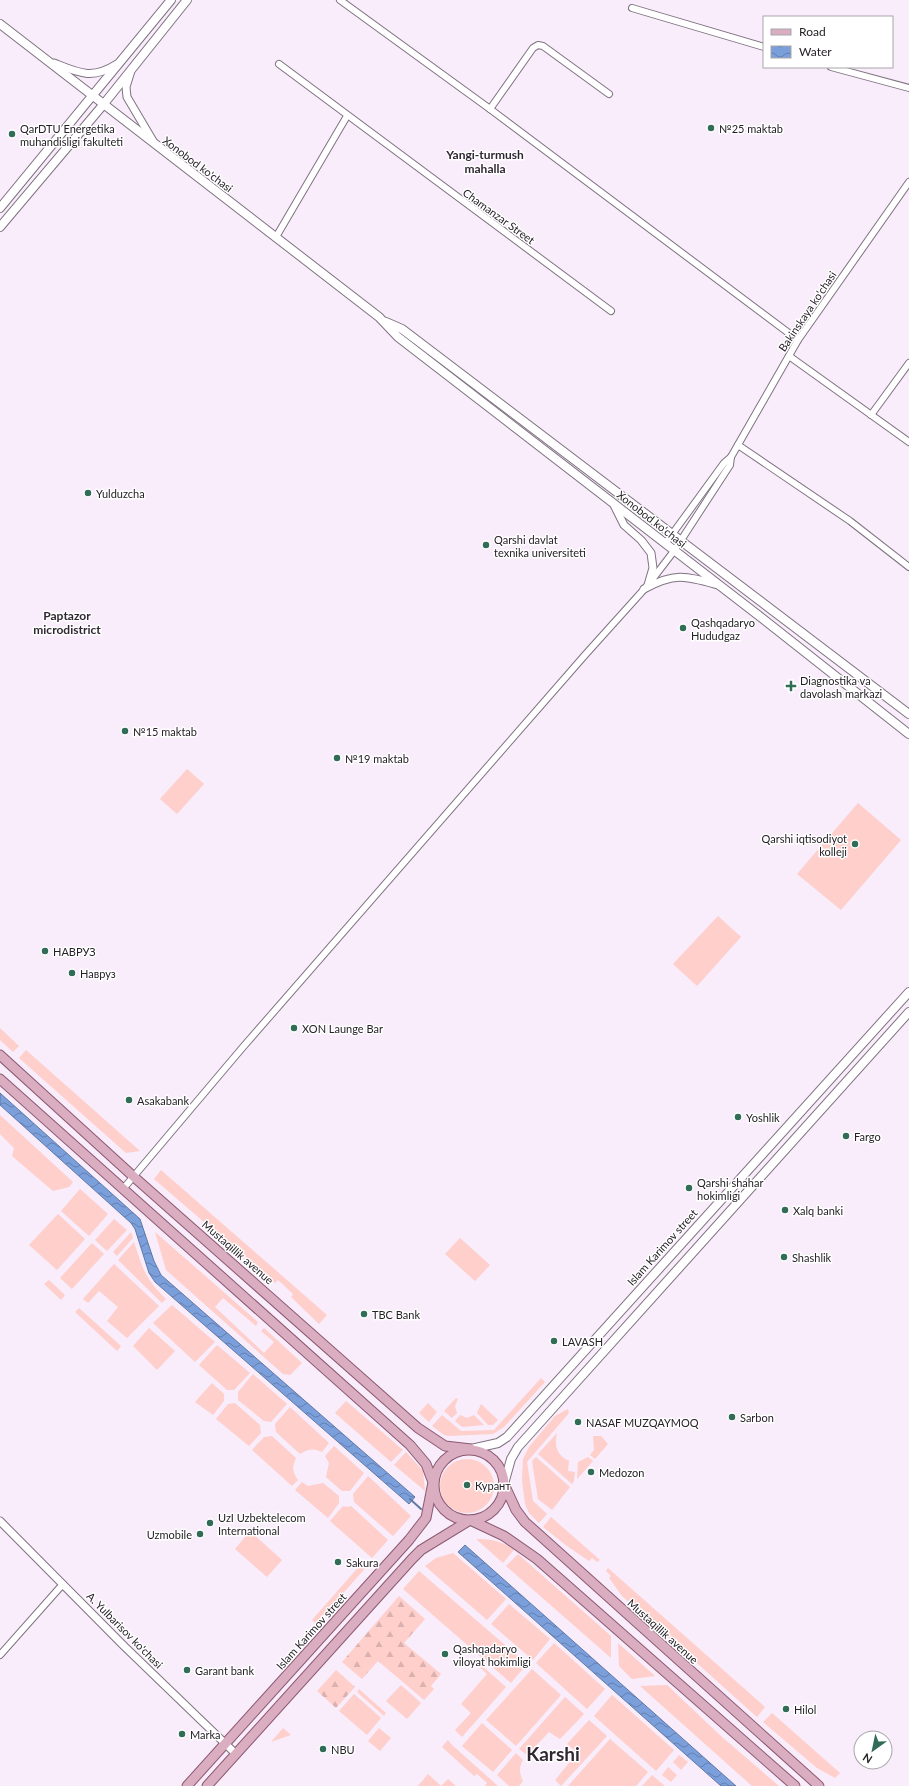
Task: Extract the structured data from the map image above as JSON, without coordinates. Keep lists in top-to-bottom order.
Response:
{
  "streets": {
    "main road": ["Xonobod ko'chasi", "Islam Karimov street", "Mustaqillik avenue"],
    "street": ["Chamanzar Street", "Bakinskaya ko'chasi", "A. Yulbarisov ko'chasi"]
  },
  "crossings": [
    ["Xonobod ko'chasi", "Bakinskaya ko'chasi"],
    ["Bakinskaya ko'chasi", "Mustaqillik avenue"],
    ["Islam Karimov street", "Mustaqillik avenue"],
    ["Islam Karimov street", "A. Yulbarisov ko'chasi"]
  ],
  "districts": ["Yangi-turmush mahalla", "Paрtazor microdistrict", "Karshi"],
  "places": {
    "other": [
      "№25 maktab",
      "QarDTU Energetika muhandisligi fakulteti",
      "Yulduzcha",
      "Qarshi davlat texnika universiteti",
      "Qashqadaryo Hududgaz",
      "№15 maktab",
      "№19 maktab",
      "Qarshi iqtisodiyot kolleji",
      "НАВРУЗ",
      "Навруз",
      "XON Launge Bar",
      "Asakabank",
      "Yoshlik",
      "Fargo",
      "Qarshi shahar hokimligi",
      "Xalq banki",
      "Shashlik",
      "TBC Bank",
      "LAVASH",
      "Sarbon",
      "NASAF MUZQAYMOQ",
      "Medozon",
      "Курант",
      "UzI Uzbektelecom International",
      "Uzmobile",
      "Sakura",
      "Qashqadaryo viloyat hokimligi",
      "Garant bank",
      "Hilol",
      "Marka",
      "NBU"
    ],
    "health": ["Diagnostika va davolash markazi"]
  },
  "legend": ["Road", "Water"],
  "north": "bottom left"
}
